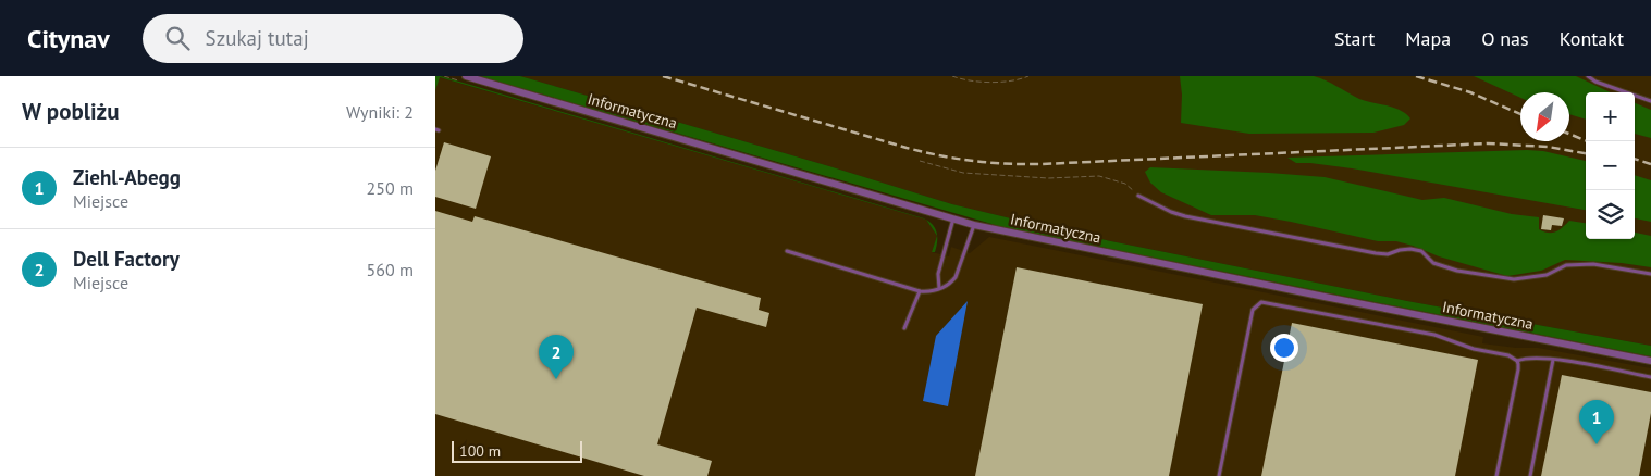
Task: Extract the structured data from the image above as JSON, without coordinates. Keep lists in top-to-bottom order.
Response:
{
  "streets": {
    "street": ["Informatyczna"]
  },
  "scale_bar": "100 m",
  "north": "bottom left",
  "page": {
    "header": "Citynav",
    "search": "Szukaj tutaj",
    "nav": [
      "Start",
      "Mapa",
      "O nas",
      "Kontakt"
    ],
    "heading": ["W pobliżu", "Wyniki: 2"],
    "map_buttons": ["+", "−"],
    "list": [
      {
        "mark": "1",
        "name": "Ziehl-Abegg",
        "note": "Miejsce",
        "value": "250 m"
      },
      {
        "mark": "2",
        "name": "Dell Factory",
        "note": "Miejsce",
        "value": "560 m"
      }
    ],
    "pins": ["2", "1"],
    "scale": "100 m"
  }
}
